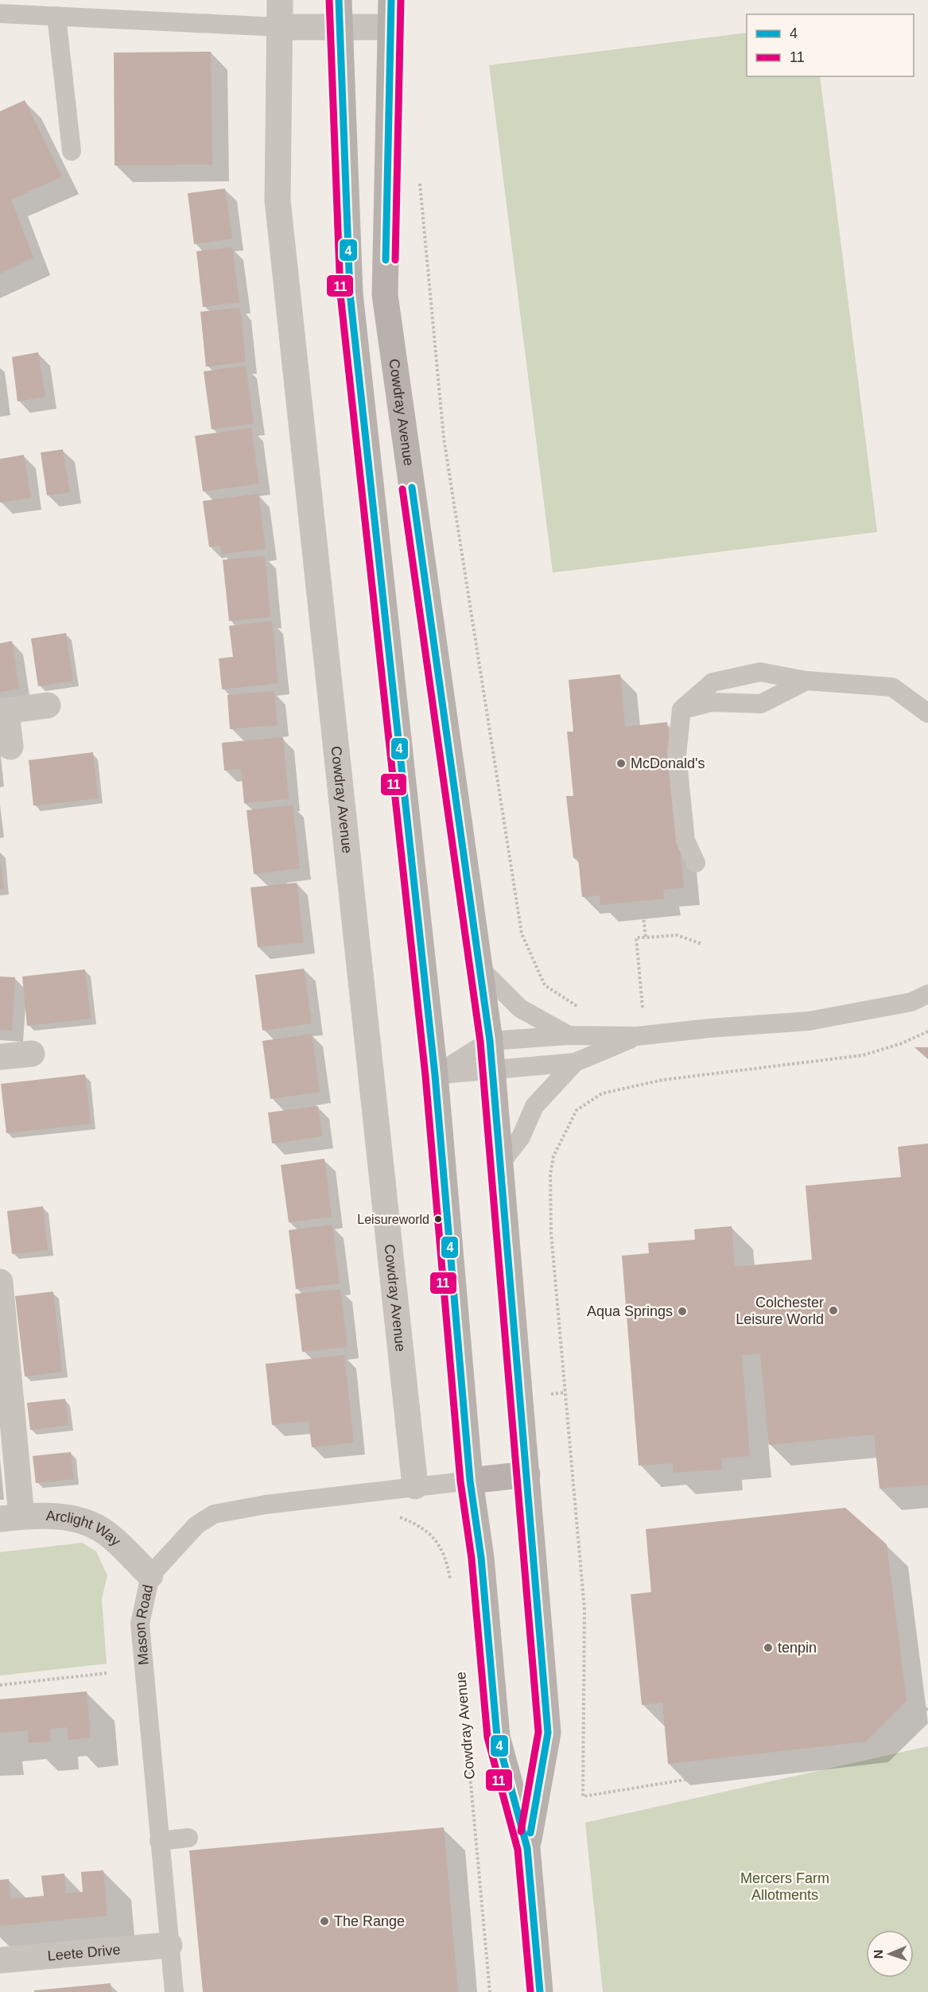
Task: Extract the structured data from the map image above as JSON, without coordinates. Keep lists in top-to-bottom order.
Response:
{
  "streets": {
    "main road": ["Cowdray Avenue"],
    "street": ["Arclight Way", "Leete Drive"],
    "lane": ["Mason Road"]
  },
  "crossings": [
    ["Cowdray Avenue", "Mason Road"],
    ["Arclight Way", "Mason Road"],
    ["Mason Road", "Leete Drive"]
  ],
  "parks": ["Mercers Farm Allotments"],
  "places": [
    "McDonald's",
    "Leisureworld",
    "Colchester Leisure World",
    "Aqua Springs",
    "tenpin",
    "The Range"
  ],
  "lines": ["transit line 4", "transit line 11"],
  "legend": ["4", "11"],
  "north": "left"
}
